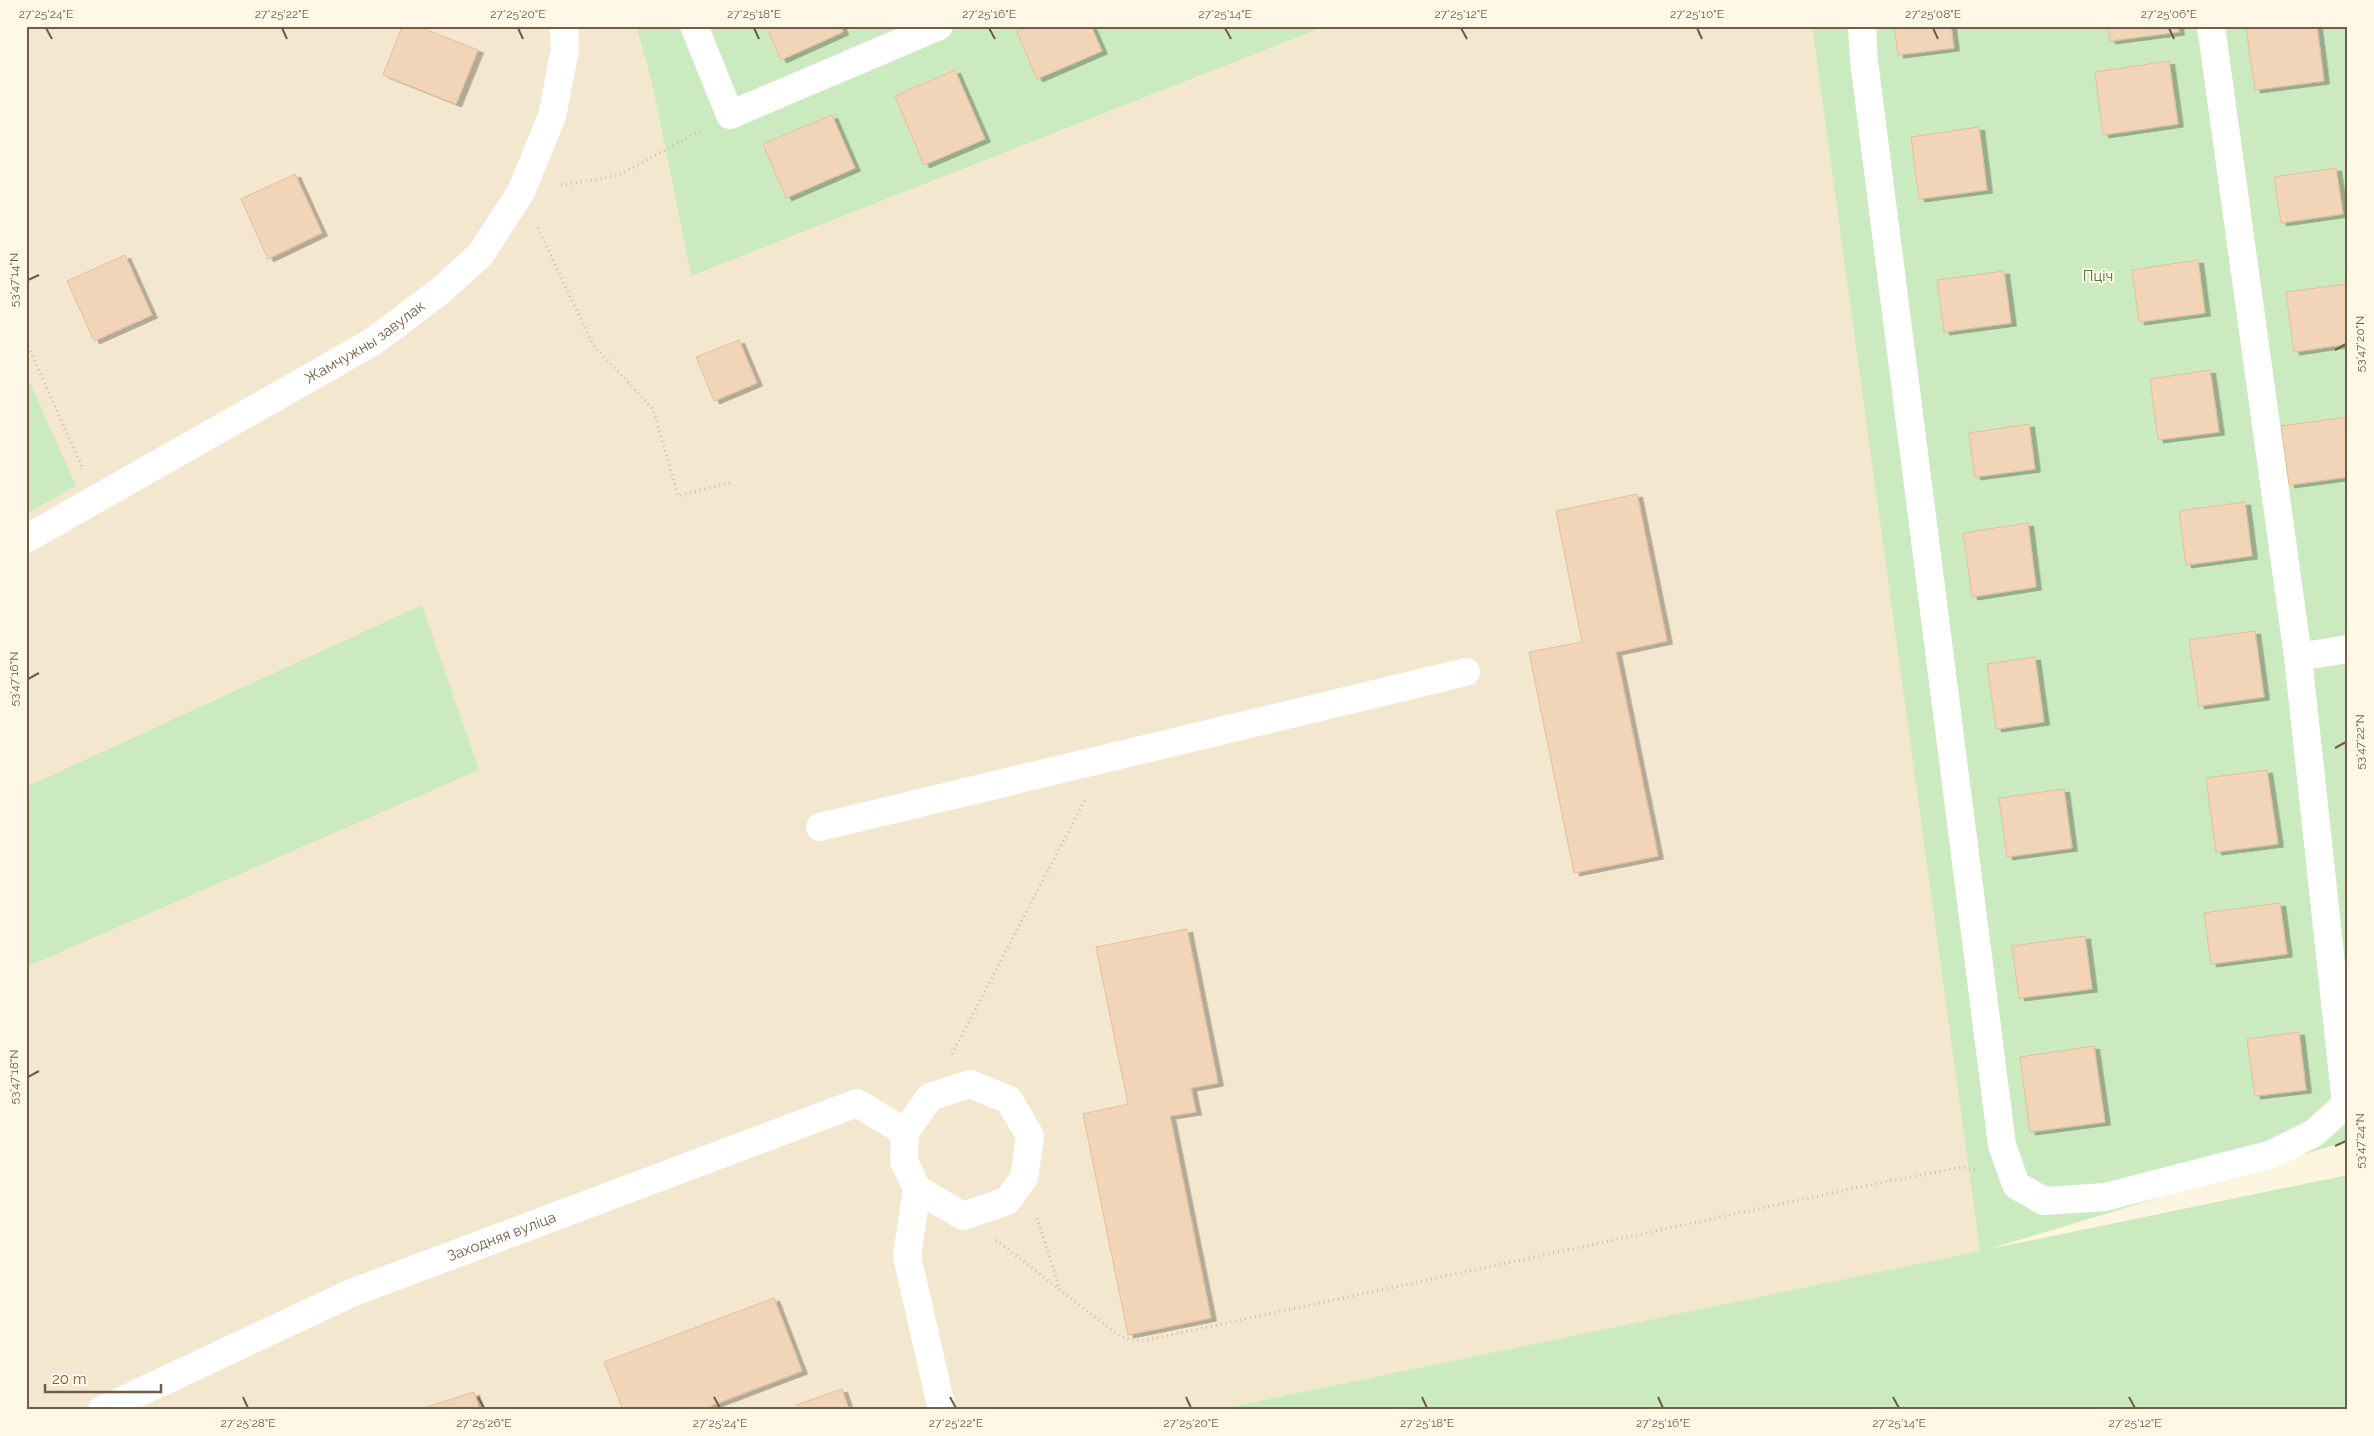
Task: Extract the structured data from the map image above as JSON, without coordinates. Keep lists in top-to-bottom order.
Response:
{
  "streets": {
    "street": ["Жамчужны завулак", "Заходняя вуліца"]
  },
  "parks": ["Пціч"],
  "scale_bar": "20 m",
  "coordinates": [
    "27°25'24\"E",
    "27°25'22\"E",
    "27°25'20\"E",
    "27°25'18\"E",
    "27°25'16\"E",
    "27°25'14\"E",
    "27°25'12\"E",
    "27°25'10\"E",
    "27°25'08\"E",
    "27°25'06\"E",
    "53°47'14\"N",
    "53°47'20\"N",
    "53°47'16\"N",
    "53°47'22\"N",
    "53°47'18\"N",
    "53°47'24\"N",
    "27°25'28\"E",
    "27°25'26\"E"
  ]
}
